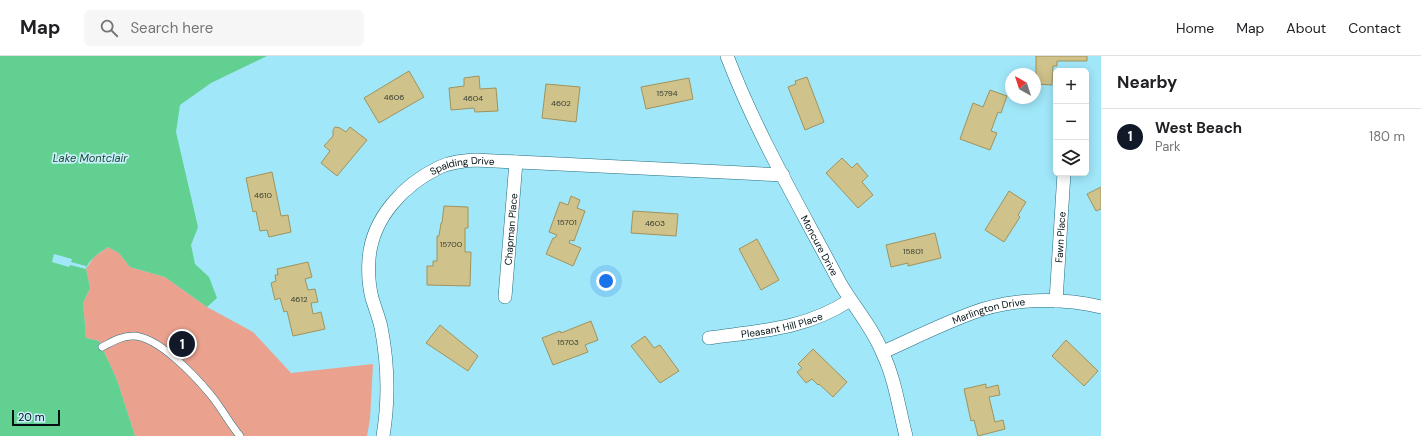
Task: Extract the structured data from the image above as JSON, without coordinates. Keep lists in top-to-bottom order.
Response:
{
  "streets": {
    "street": [
      "Spalding Drive",
      "Chapman Place",
      "Fawn Place",
      "Moncure Drive",
      "Marlington Drive",
      "Pleasant Hill Place"
    ]
  },
  "crossings": [
    ["Spalding Drive", "Chapman Place"],
    ["Spalding Drive", "Moncure Drive"],
    ["Fawn Place", "Marlington Drive"],
    ["Moncure Drive", "Marlington Drive"],
    ["Moncure Drive", "Pleasant Hill Place"]
  ],
  "water": ["Lake Montclair"],
  "house_numbers": [
    "15794",
    "4606",
    "4604",
    "4602",
    "4610",
    "15701",
    "4603",
    "15700",
    "15801",
    "4612",
    "15703"
  ],
  "scale_bar": "20 m",
  "north": "top left",
  "page": {
    "header": "Map",
    "search": "Search here",
    "nav": [
      "Home",
      "Map",
      "About",
      "Contact"
    ],
    "heading": "Nearby",
    "map_buttons": ["+", "−"],
    "list": [
      {
        "mark": "1",
        "name": "West Beach",
        "note": "Park",
        "value": "180 m"
      }
    ],
    "pins": "1",
    "scale": "20 m"
  }
}
